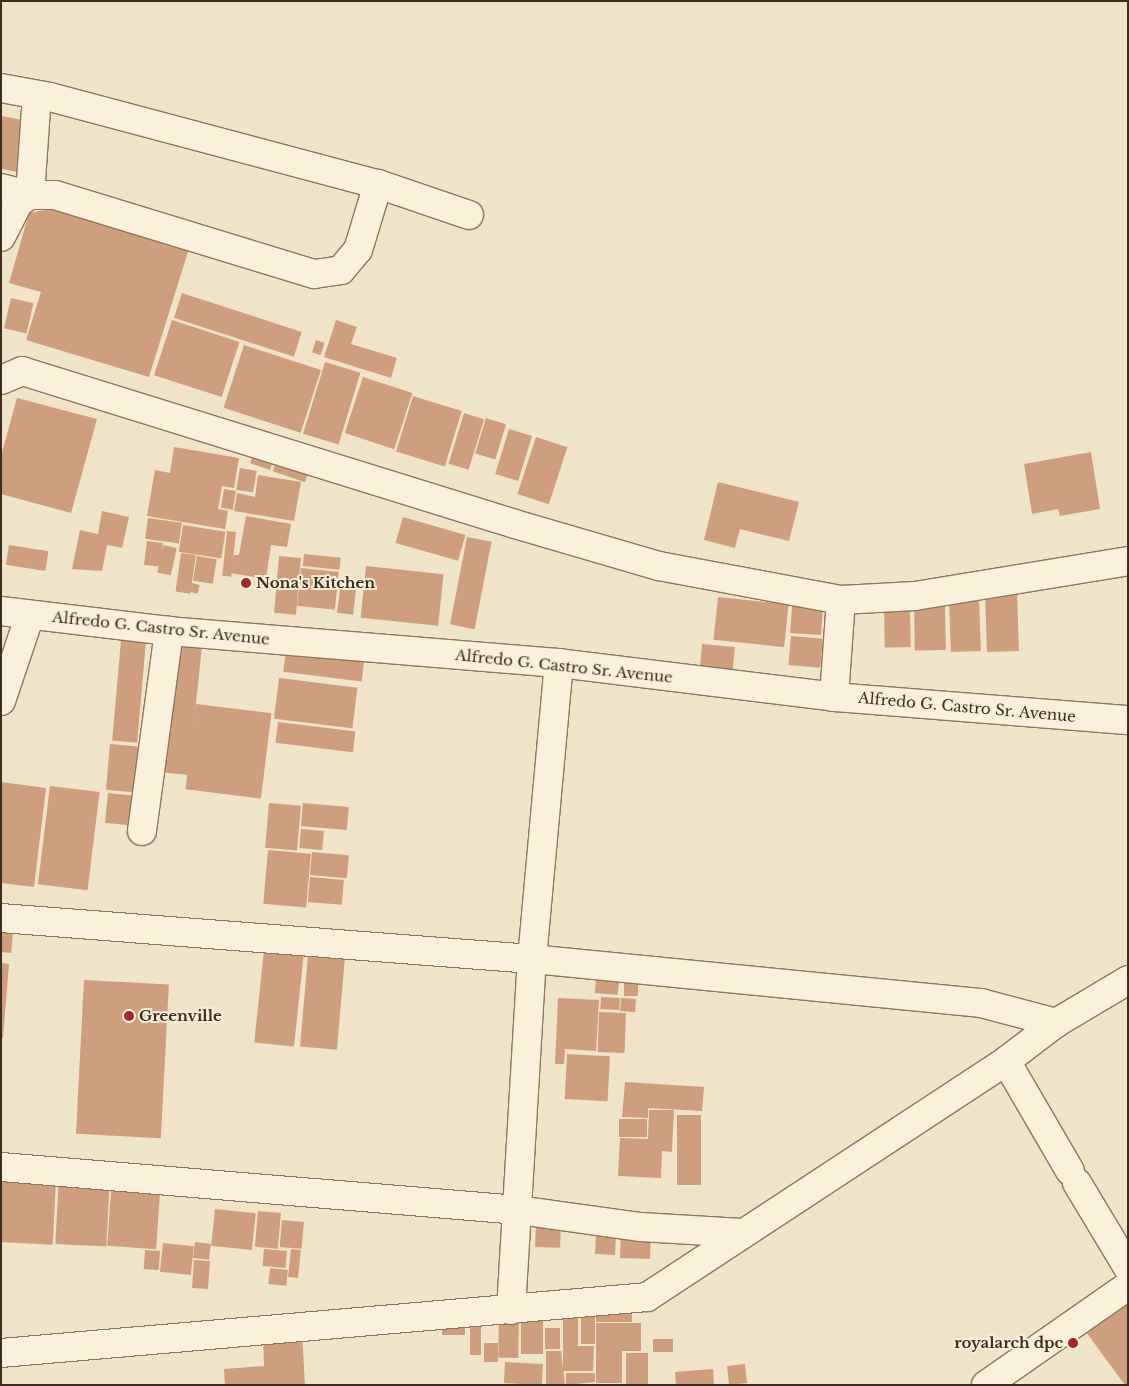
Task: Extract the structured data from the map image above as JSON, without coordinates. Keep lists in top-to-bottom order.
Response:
{
  "streets": {
    "street": ["Alfredo G. Castro Sr. Avenue"]
  },
  "places": ["Nona's Kitchen", "Greenville", "royalarch dpc"]
}
